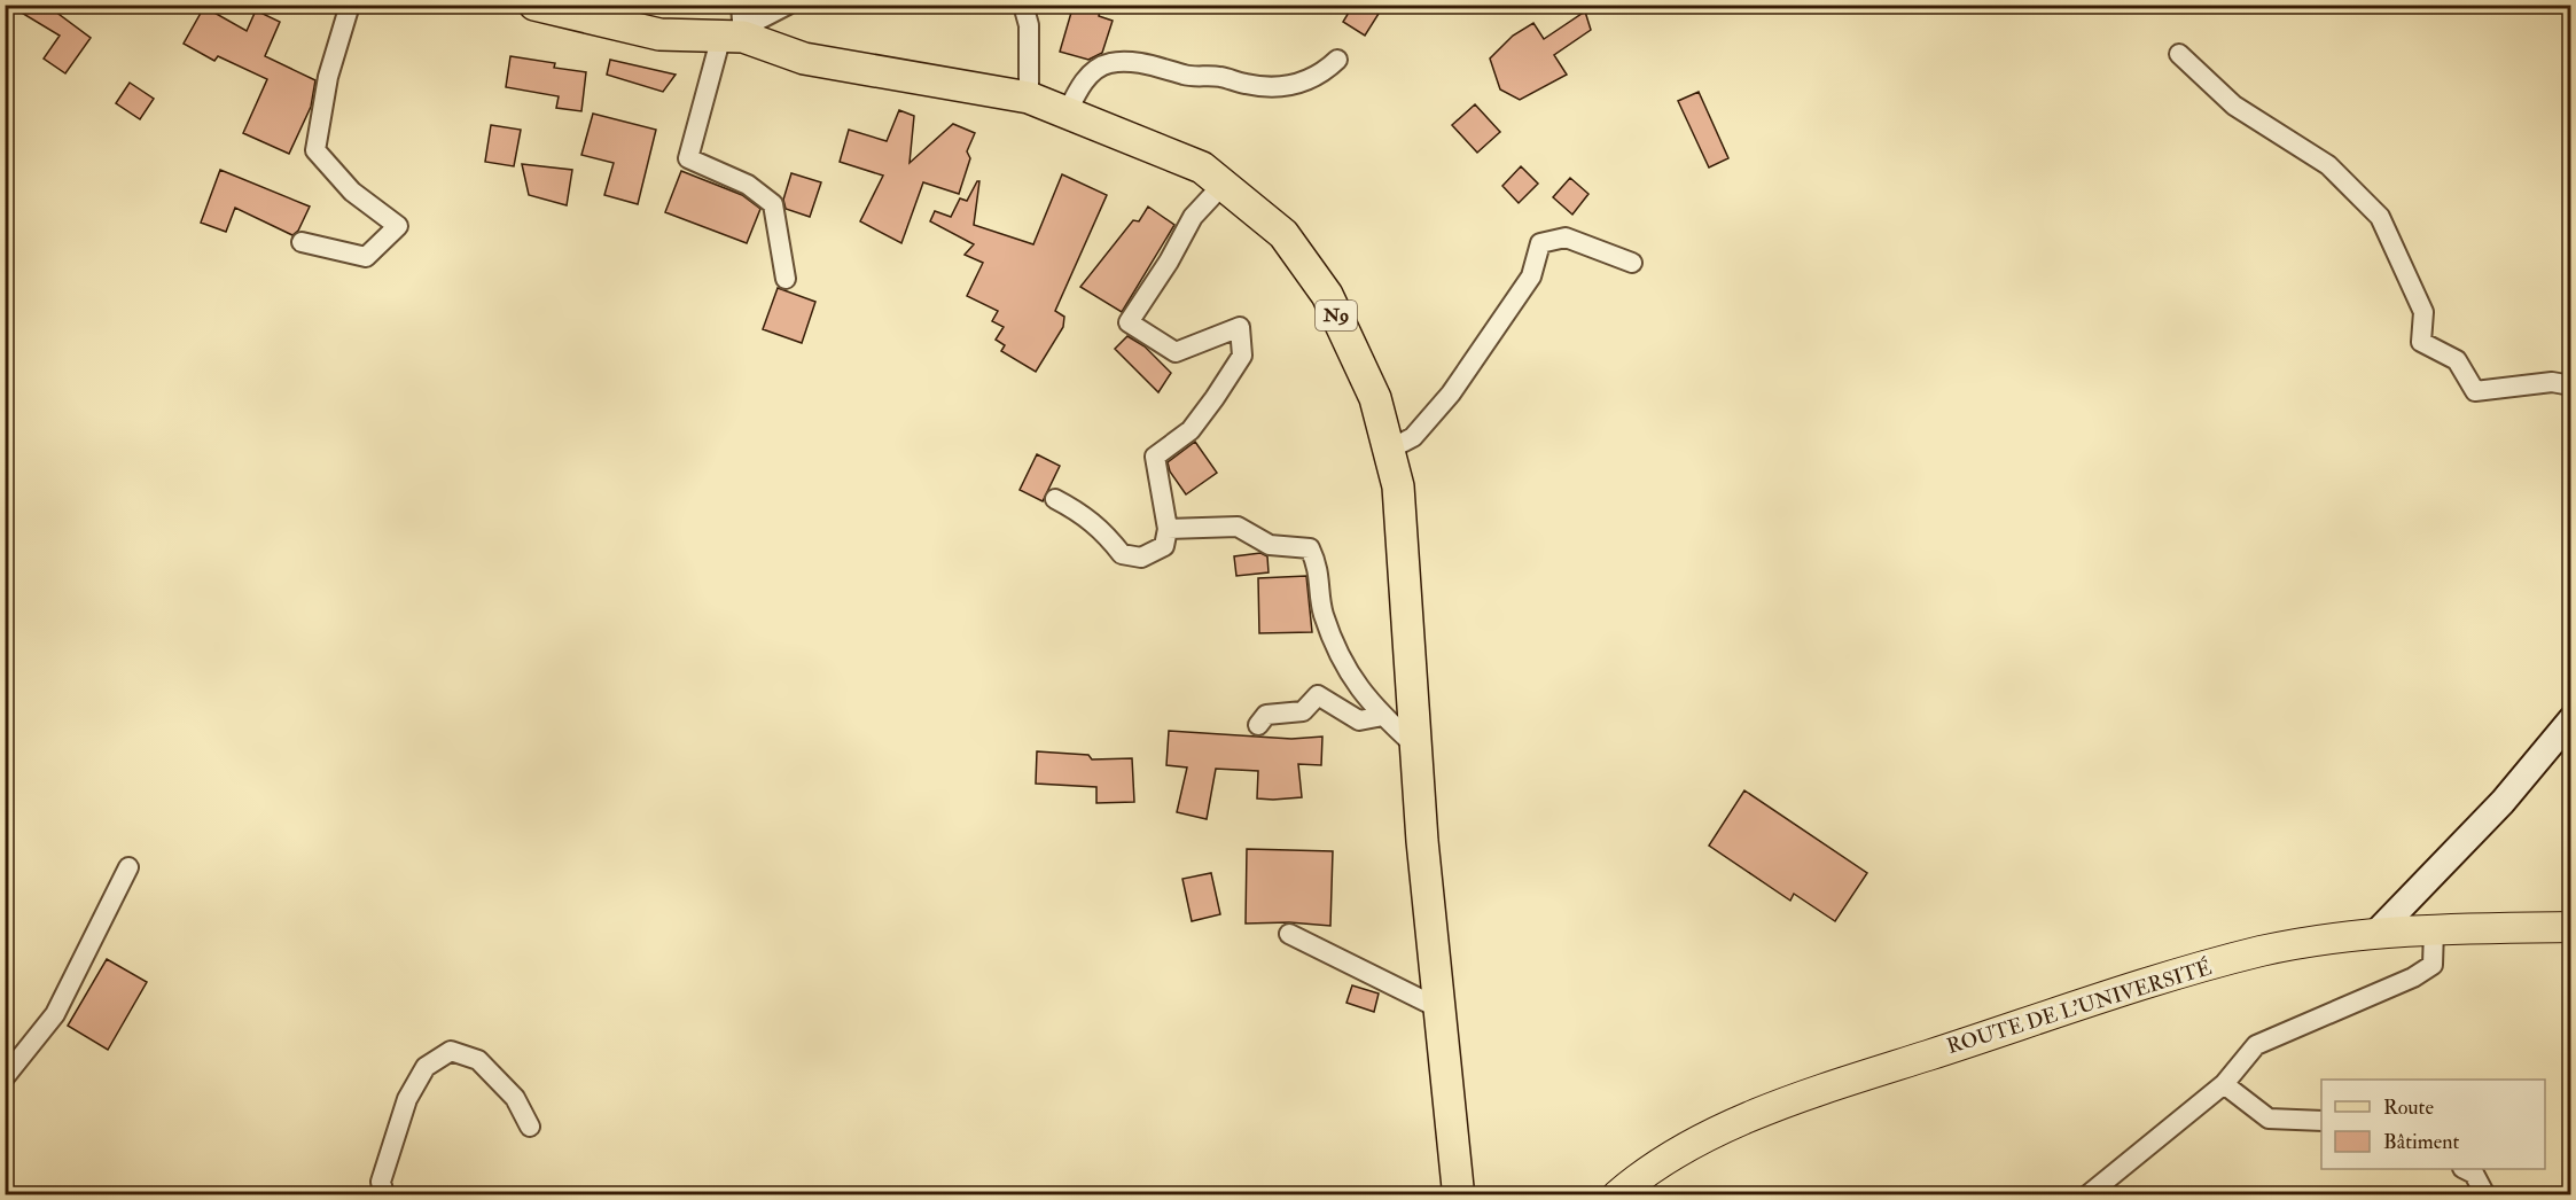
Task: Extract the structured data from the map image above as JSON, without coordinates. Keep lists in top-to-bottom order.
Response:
{
  "streets": {
    "highway": ["N9"],
    "main road": ["ROUTE DE L'UNIVERSITÉ"]
  },
  "legend": ["Route", "Bâtiment"]
}
